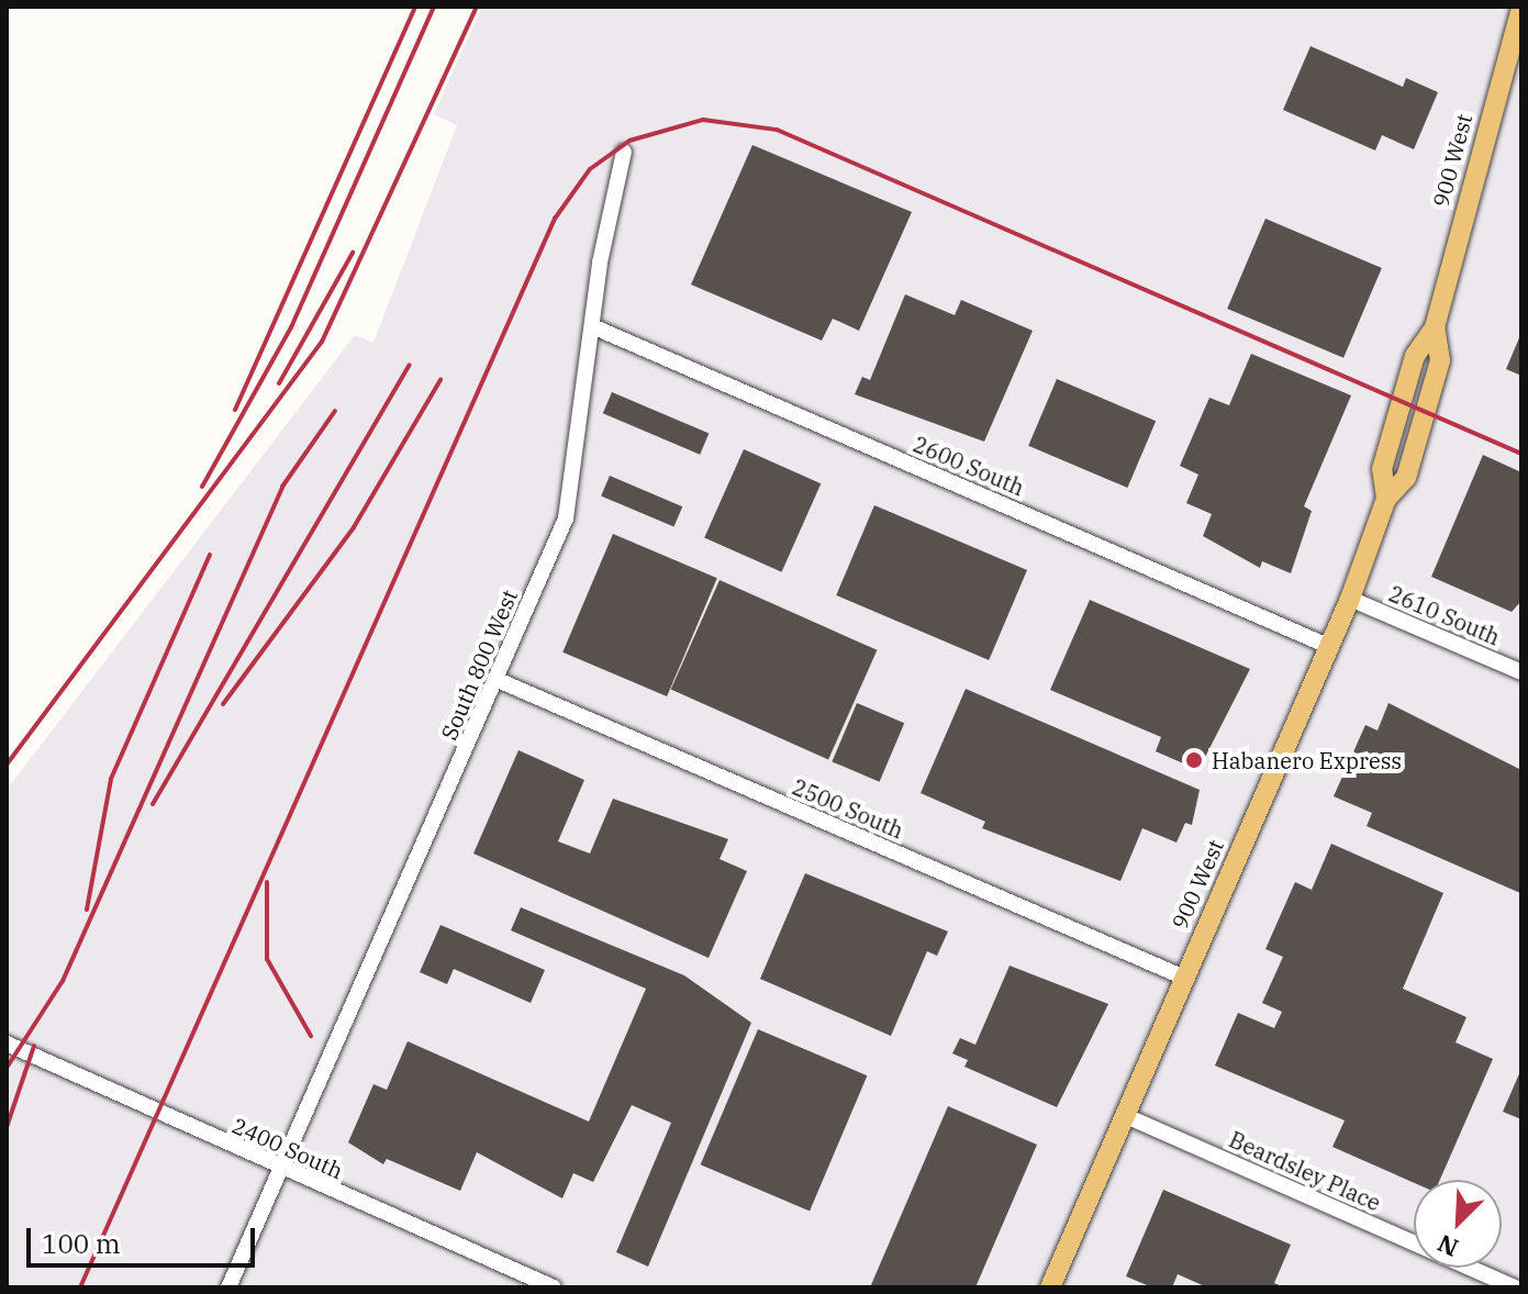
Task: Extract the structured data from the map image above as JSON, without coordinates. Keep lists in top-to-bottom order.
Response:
{
  "streets": {
    "main road": ["900 West"],
    "street": [
      "2600 South",
      "2610 South",
      "South 800 West",
      "2500 South",
      "2400 South",
      "Beardsley Place"
    ]
  },
  "crossings": [
    ["900 West", "2600 South"],
    ["900 West", "2610 South"],
    ["900 West", "2500 South"],
    ["900 West", "Beardsley Place"],
    ["2600 South", "South 800 West"],
    ["South 800 West", "2500 South"],
    ["South 800 West", "2400 South"]
  ],
  "places": ["Habanero Express"],
  "scale_bar": "100 m",
  "north": "bottom left"
}
